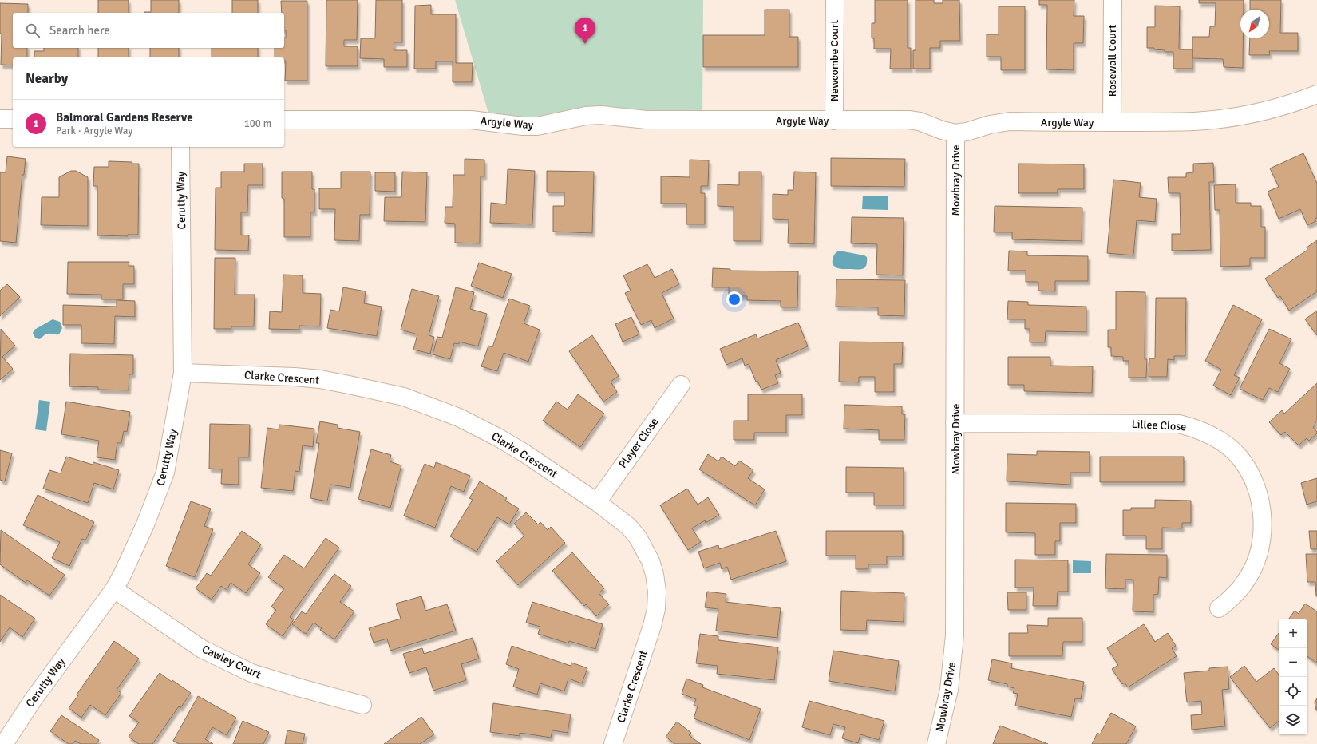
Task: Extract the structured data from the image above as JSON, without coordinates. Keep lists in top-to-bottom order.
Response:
{
  "streets": {
    "street": [
      "Newcombe Court",
      "Rosewall Court",
      "Argyle Way",
      "Mowbray Drive",
      "Cerutty Way",
      "Clarke Crescent",
      "Lillee Close",
      "Player Close",
      "Cawley Court"
    ]
  },
  "crossings": [
    ["Newcombe Court", "Argyle Way"],
    ["Rosewall Court", "Argyle Way"],
    ["Argyle Way", "Mowbray Drive"],
    ["Mowbray Drive", "Lillee Close"],
    ["Cerutty Way", "Clarke Crescent"],
    ["Cerutty Way", "Cawley Court"],
    ["Clarke Crescent", "Player Close"]
  ],
  "north": "bottom left",
  "page": {
    "search": "Search here",
    "pins": "1",
    "heading": "Nearby",
    "list": [
      {
        "mark": "1",
        "name": "Balmoral Gardens Reserve",
        "note": "Park · Argyle Way",
        "value": "100 m"
      }
    ],
    "map_buttons": ["+", "−"]
  }
}
